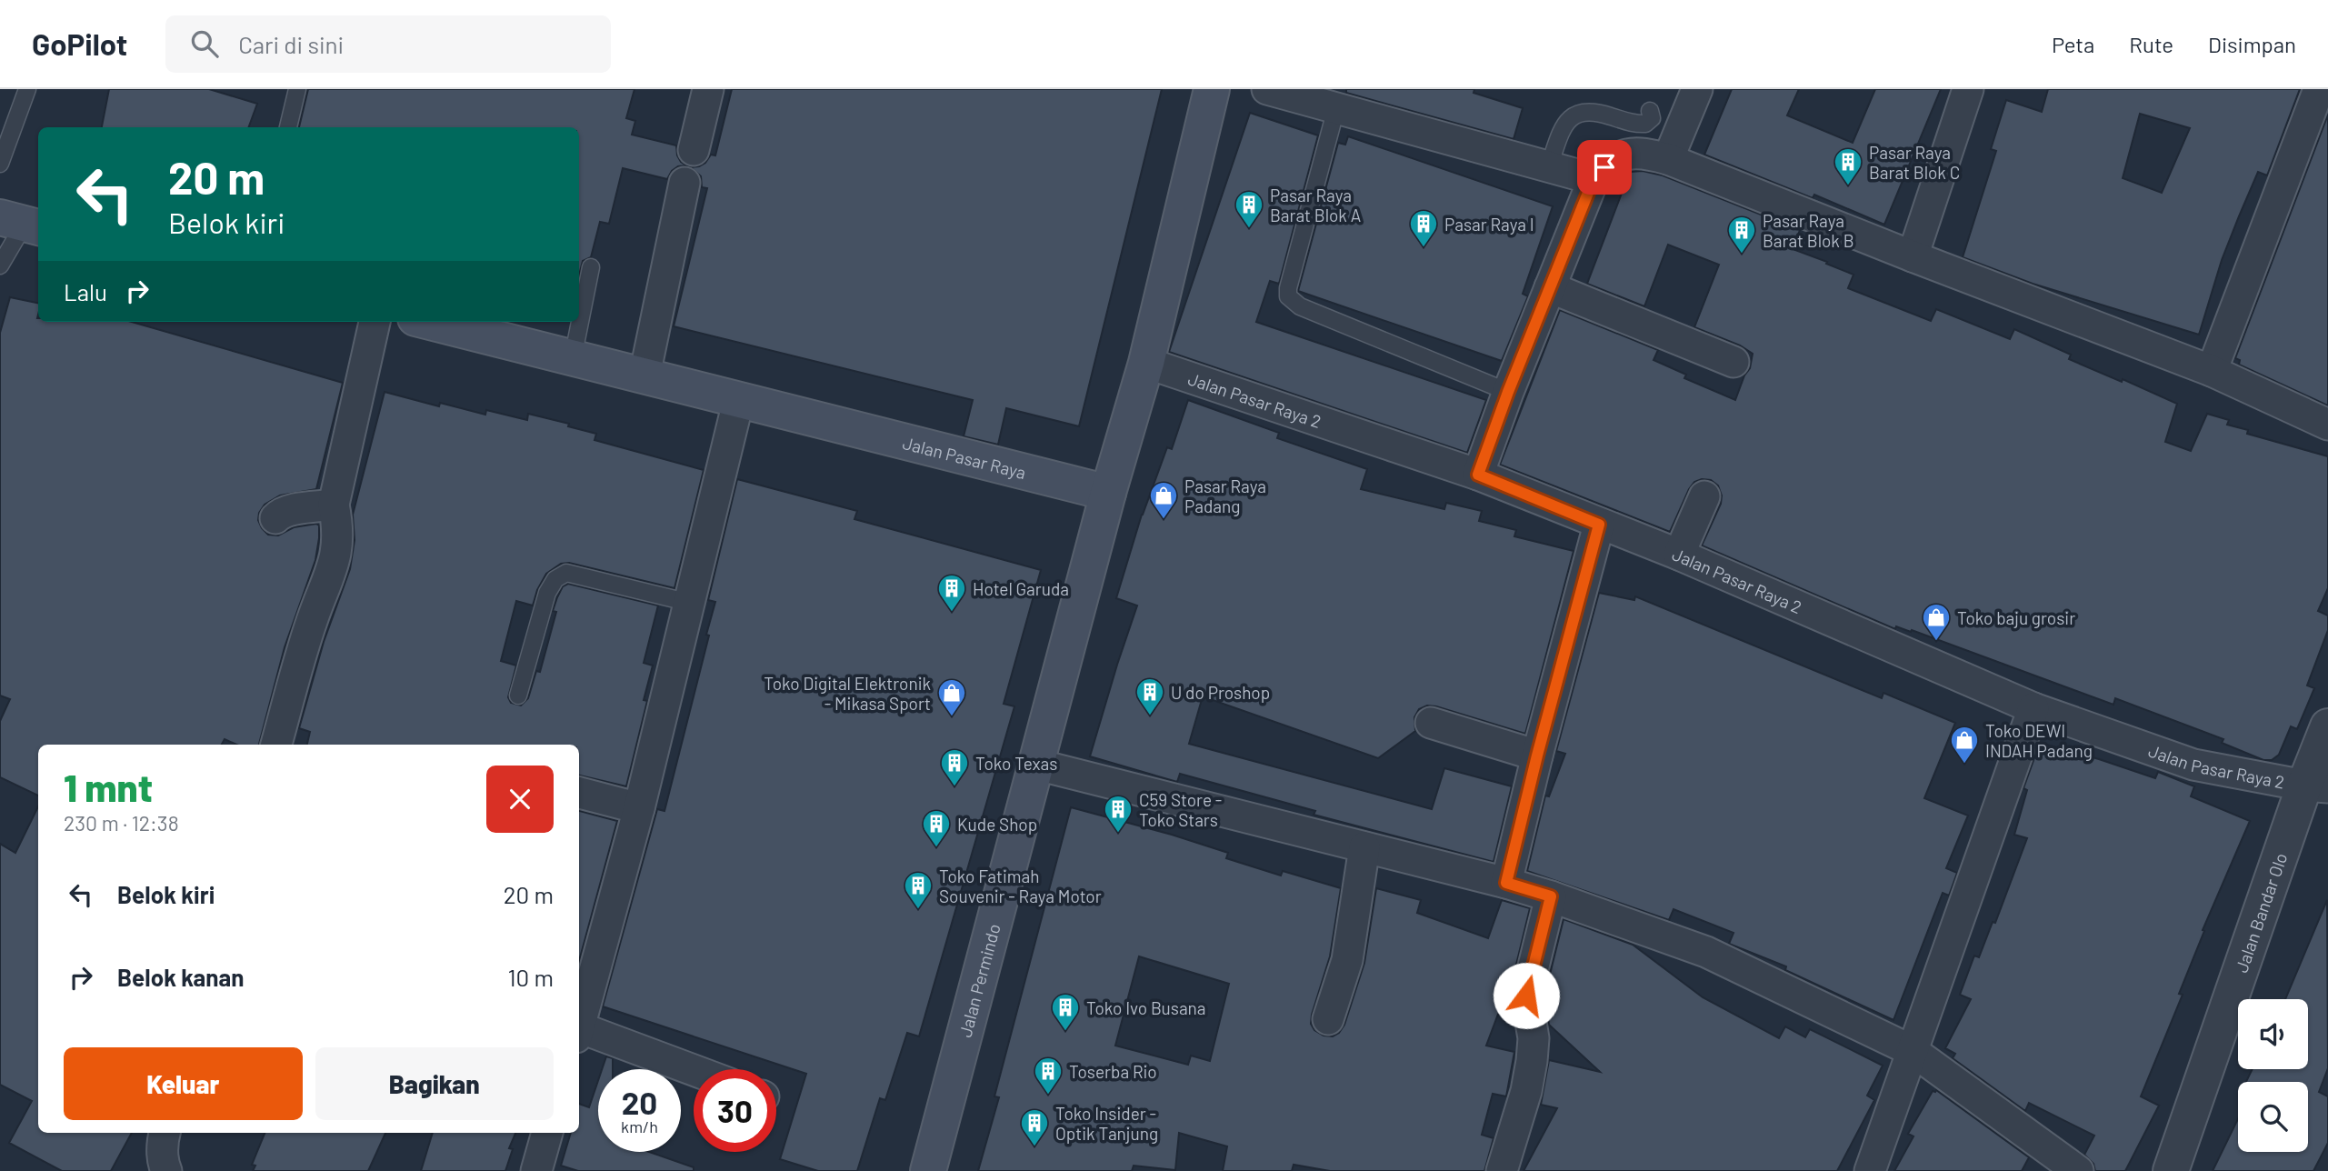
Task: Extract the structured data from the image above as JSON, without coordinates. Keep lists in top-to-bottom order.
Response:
{
  "streets": {
    "main road": ["Jalan Pasar Raya", "Jalan Permindo"],
    "street": ["Jalan Pasar Raya 2", "Jalan Bandar Olo"]
  },
  "crossings": [
    ["Jalan Pasar Raya 2", "Jalan Bandar Olo"],
    ["Jalan Pasar Raya", "Jalan Permindo"]
  ],
  "places": {
    "building": [
      "Pasar Raya Barat Blok C",
      "Pasar Raya Barat Blok A",
      "Pasar Raya I",
      "Pasar Raya Barat Blok B",
      "Hotel Garuda",
      "U do Proshop",
      "Toko Texas",
      "C59 Store - Toko Stars",
      "Kude Shop",
      "Toko Fatimah Souvenir - Raya Motor",
      "Toko Ivo Busana",
      "Toserba Rio",
      "Toko Insider - Optik Tanjung"
    ],
    "shop": [
      "Pasar Raya Padang",
      "Toko baju grosir",
      "Toko Digital Elektronik - Mikasa Sport",
      "Toko DEWI INDAH Padang"
    ]
  },
  "page": {
    "header": "GoPilot",
    "search": "Cari di sini",
    "nav": ["Peta", "Rute", "Disimpan"],
    "turn": ["20 m", "Belok kiri"],
    "then": "Lalu",
    "heading": ["1 mnt", "230 m · 12:38"],
    "list": [
      {
        "name": "Belok kiri",
        "value": "20 m"
      },
      {
        "name": "Belok kanan",
        "value": "10 m"
      }
    ],
    "buttons": ["Keluar", "Bagikan"],
    "speed": "20 km/h",
    "limit": "30"
  }
}
